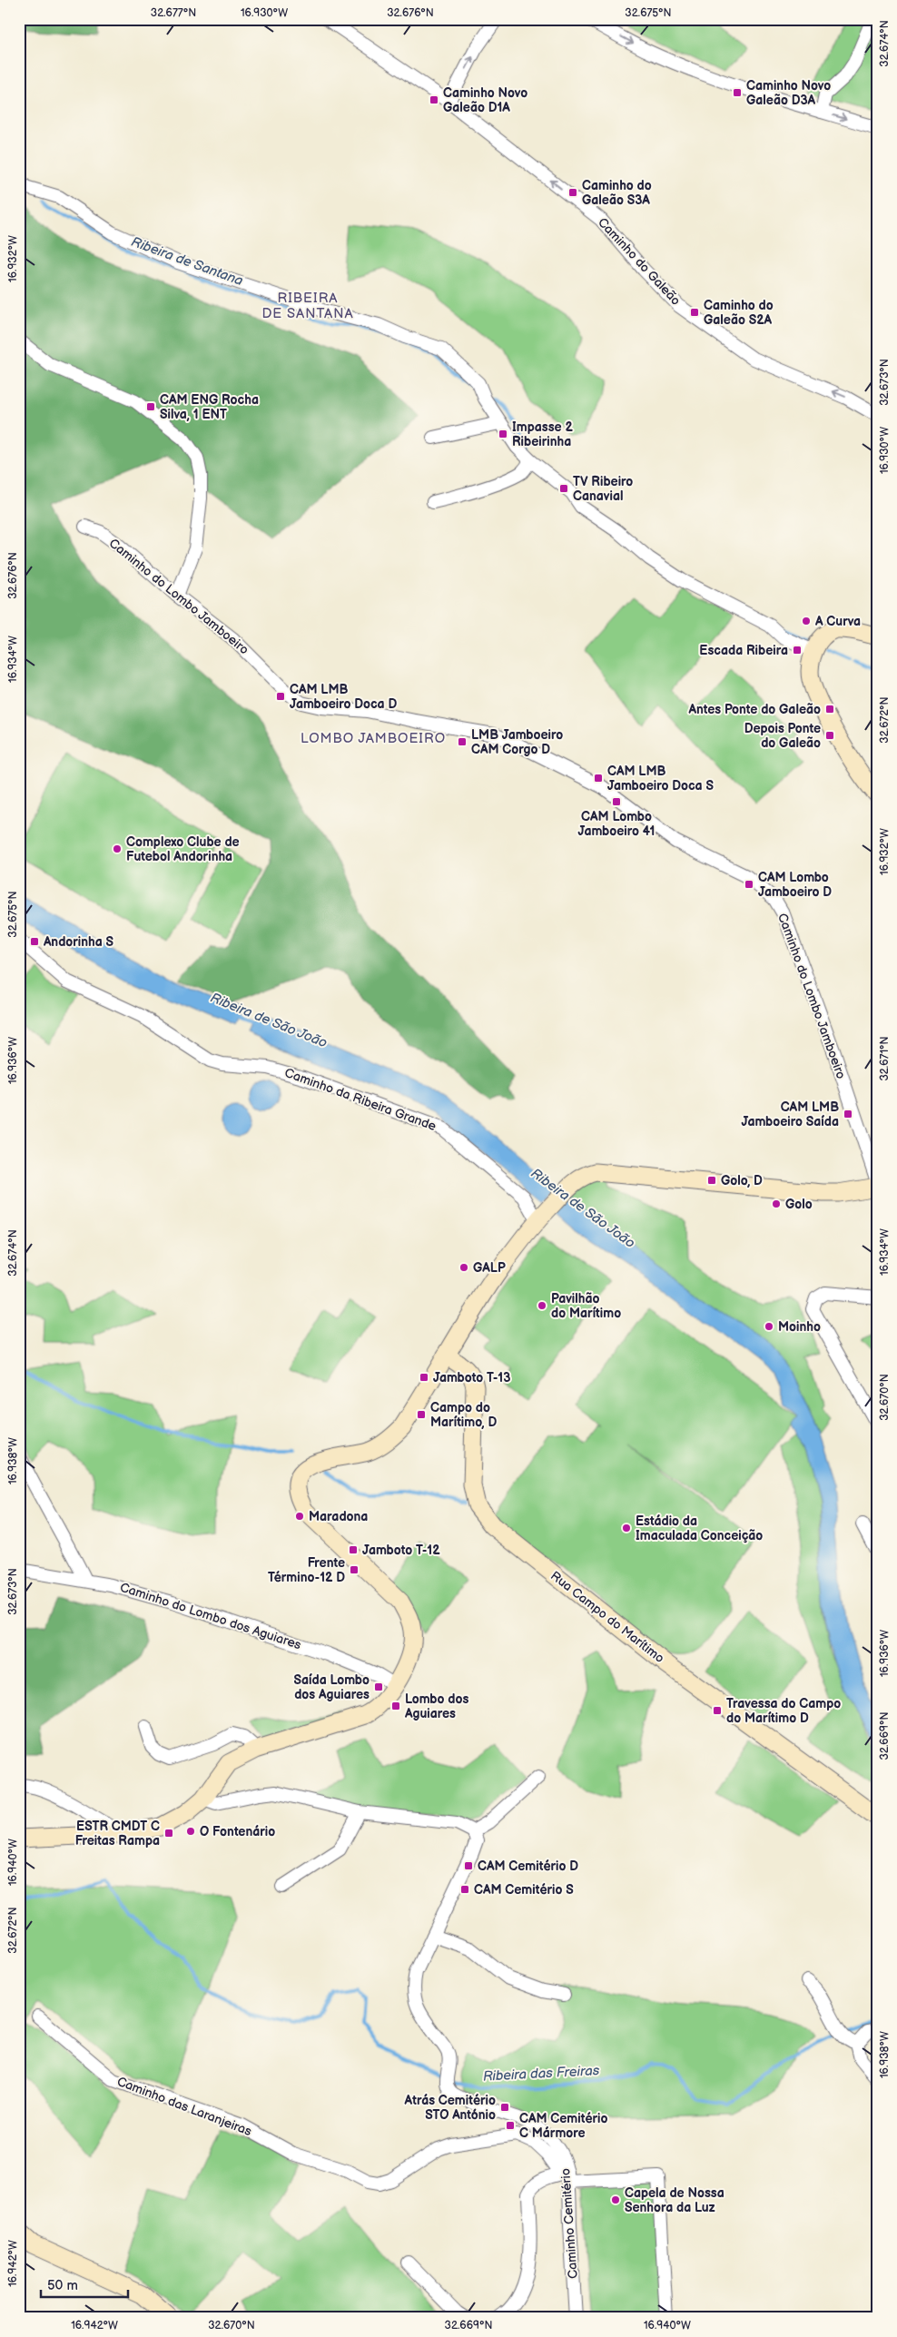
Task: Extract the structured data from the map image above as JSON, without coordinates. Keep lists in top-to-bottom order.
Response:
{
  "streets": {
    "main road": ["Rua Campo do Marítimo"],
    "street": [
      "Caminho do Galeão",
      "Caminho do Lombo Jamboeiro",
      "Caminho da Ribeira Grande",
      "Caminho do Lombo dos Aguiares",
      "Caminho das Laranjeiras",
      "Caminho Cemitério"
    ]
  },
  "crossings": [
    ["Caminho das Laranjeiras", "Caminho Cemitério"]
  ],
  "one_way": ["Caminho do Galeão"],
  "districts": ["RIBEIRA DE SANTANA", "LOMBO JAMBOEIRO"],
  "water": ["Ribeira de Santana", "Ribeira de São João", "Ribeira das Freiras"],
  "places": {
    "transit": [
      "Caminho Novo Galeão D3A",
      "Caminho Novo Galeão D1A",
      "Caminho do Galeão S3A",
      "Caminho do Galeão S2A",
      "CAM ENG Rocha Silva, 1 ENT",
      "Impasse 2 Ribeirinha",
      "TV Ribeiro Canavial",
      "Escada Ribeira",
      "CAM LMB Jamboeiro Doca D",
      "Antes Ponte do Galeão",
      "Depois Ponte do Galeão",
      "LMB Jamboeiro CAM Corgo D",
      "CAM LMB Jamboeiro Doca S",
      "CAM Lombo Jamboeiro 41",
      "CAM Lombo Jamboeiro D",
      "Andorinha S",
      "CAM LMB Jamboeiro Saída",
      "Golo, D",
      "Jamboto T-13",
      "Campo do Marítimo, D",
      "Jamboto T-12",
      "Frente Término-12 D",
      "Saída Lombo dos Aguiares",
      "Lombo dos Aguiares",
      "Travessa do Campo do Marítimo D",
      "ESTR CMDT C Freitas Rampa",
      "CAM Cemitério D",
      "CAM Cemitério S",
      "Atrás Cemitério STO António",
      "CAM Cemitério C Mármore"
    ],
    "other": [
      "A Curva",
      "Complexo Clube de Futebol Andorinha",
      "Golo",
      "GALP",
      "Pavilhão do Marítimo",
      "Moinho",
      "Maradona",
      "Estádio da Imaculada Conceição",
      "O Fontenário",
      "Capela de Nossa Senhora da Luz"
    ]
  },
  "scale_bar": "50 m",
  "coordinates": [
    "32.677°N",
    "16.930°W",
    "32.676°N",
    "32.675°N",
    "32.674°N",
    "16.932°W",
    "32.673°N",
    "16.934°W",
    "32.672°N",
    "32.671°N",
    "16.936°W",
    "32.670°N",
    "16.938°W",
    "32.669°N",
    "16.940°W",
    "16.942°W"
  ]
}
